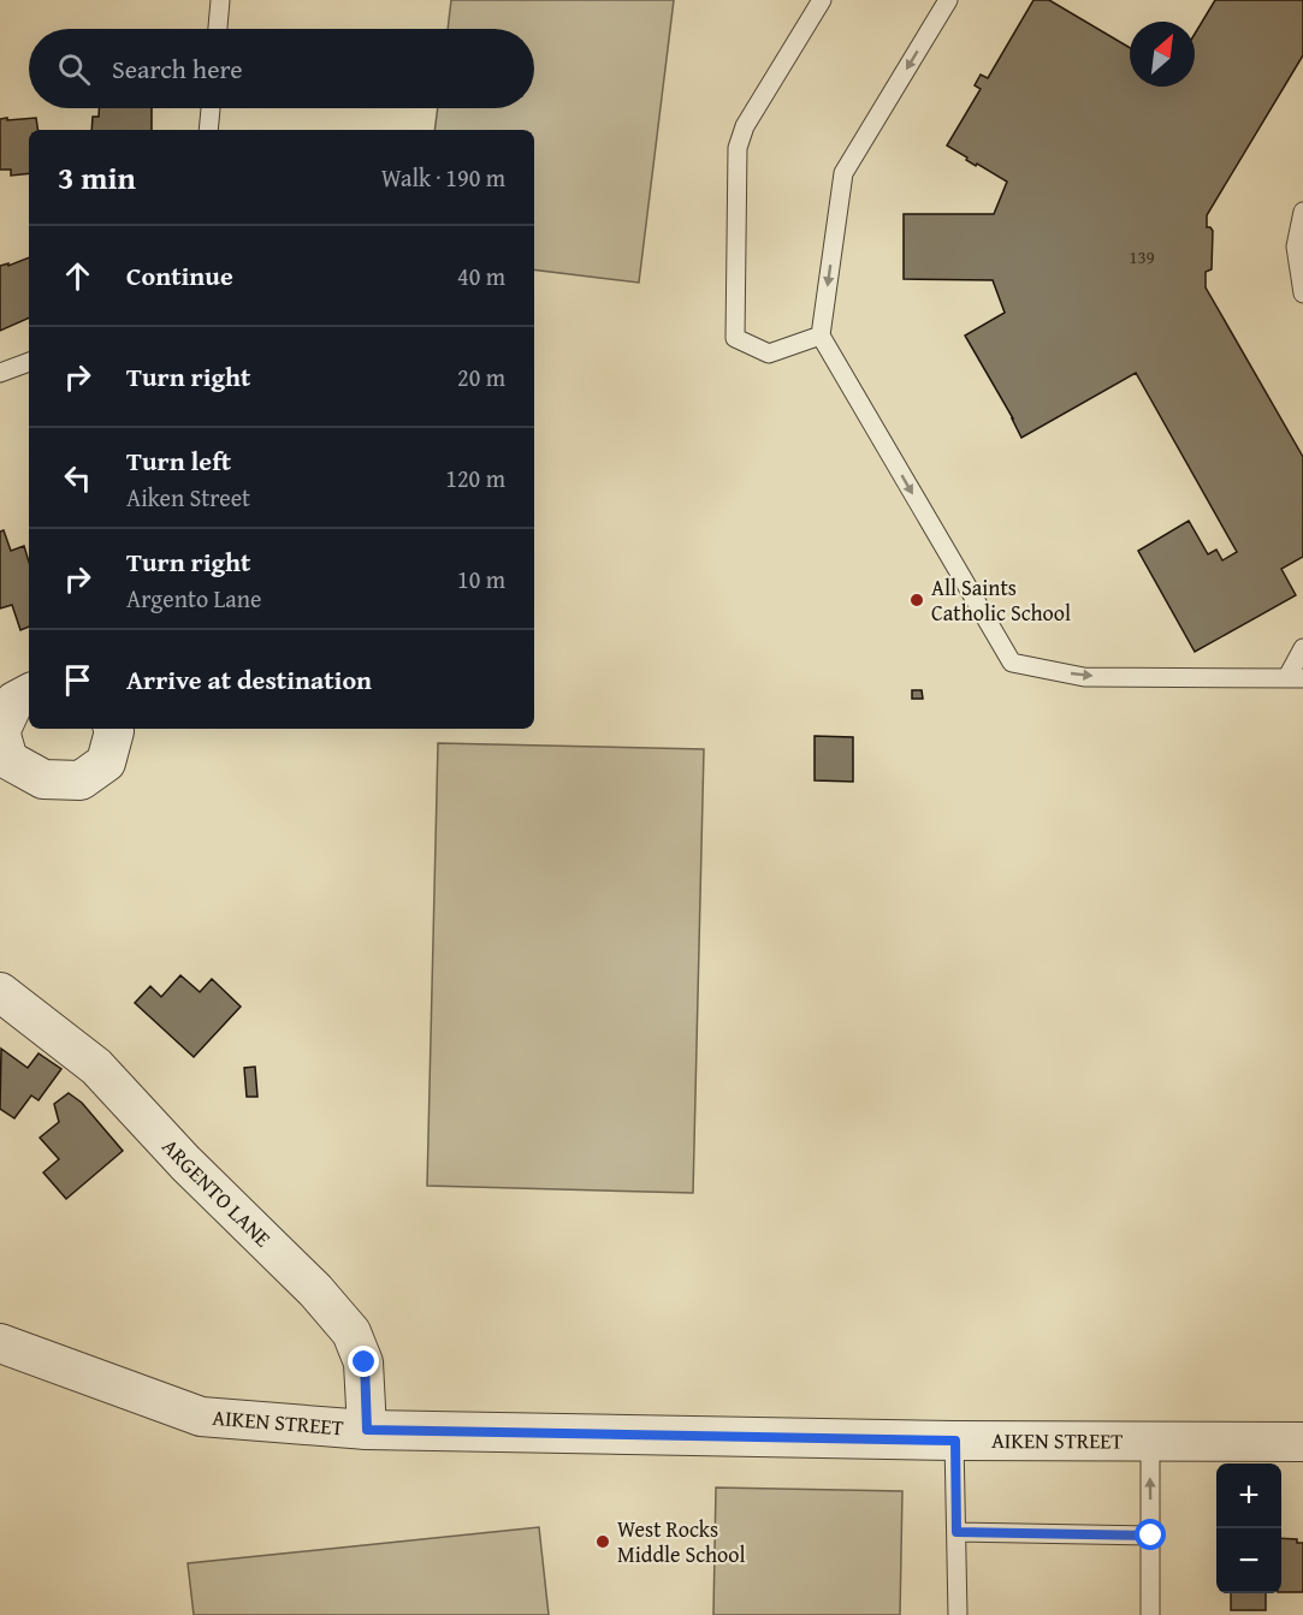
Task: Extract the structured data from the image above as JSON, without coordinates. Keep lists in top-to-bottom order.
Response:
{
  "streets": {
    "street": ["ARGENTO LANE", "AIKEN STREET"]
  },
  "crossings": [
    ["ARGENTO LANE", "AIKEN STREET"]
  ],
  "places": ["All Saints Catholic School", "West Rocks Middle School"],
  "house_numbers": ["139"],
  "north": "top right",
  "page": {
    "search": "Search here",
    "heading": ["3 min", "Walk · 190 m"],
    "list": [
      ["Continue", "40 m"],
      ["Turn right", "20 m"],
      ["Turn left", "Aiken Street", "120 m"],
      ["Turn right", "Argento Lane", "10 m"],
      "Arrive at destination"
    ],
    "map_buttons": ["+", "−"]
  }
}
